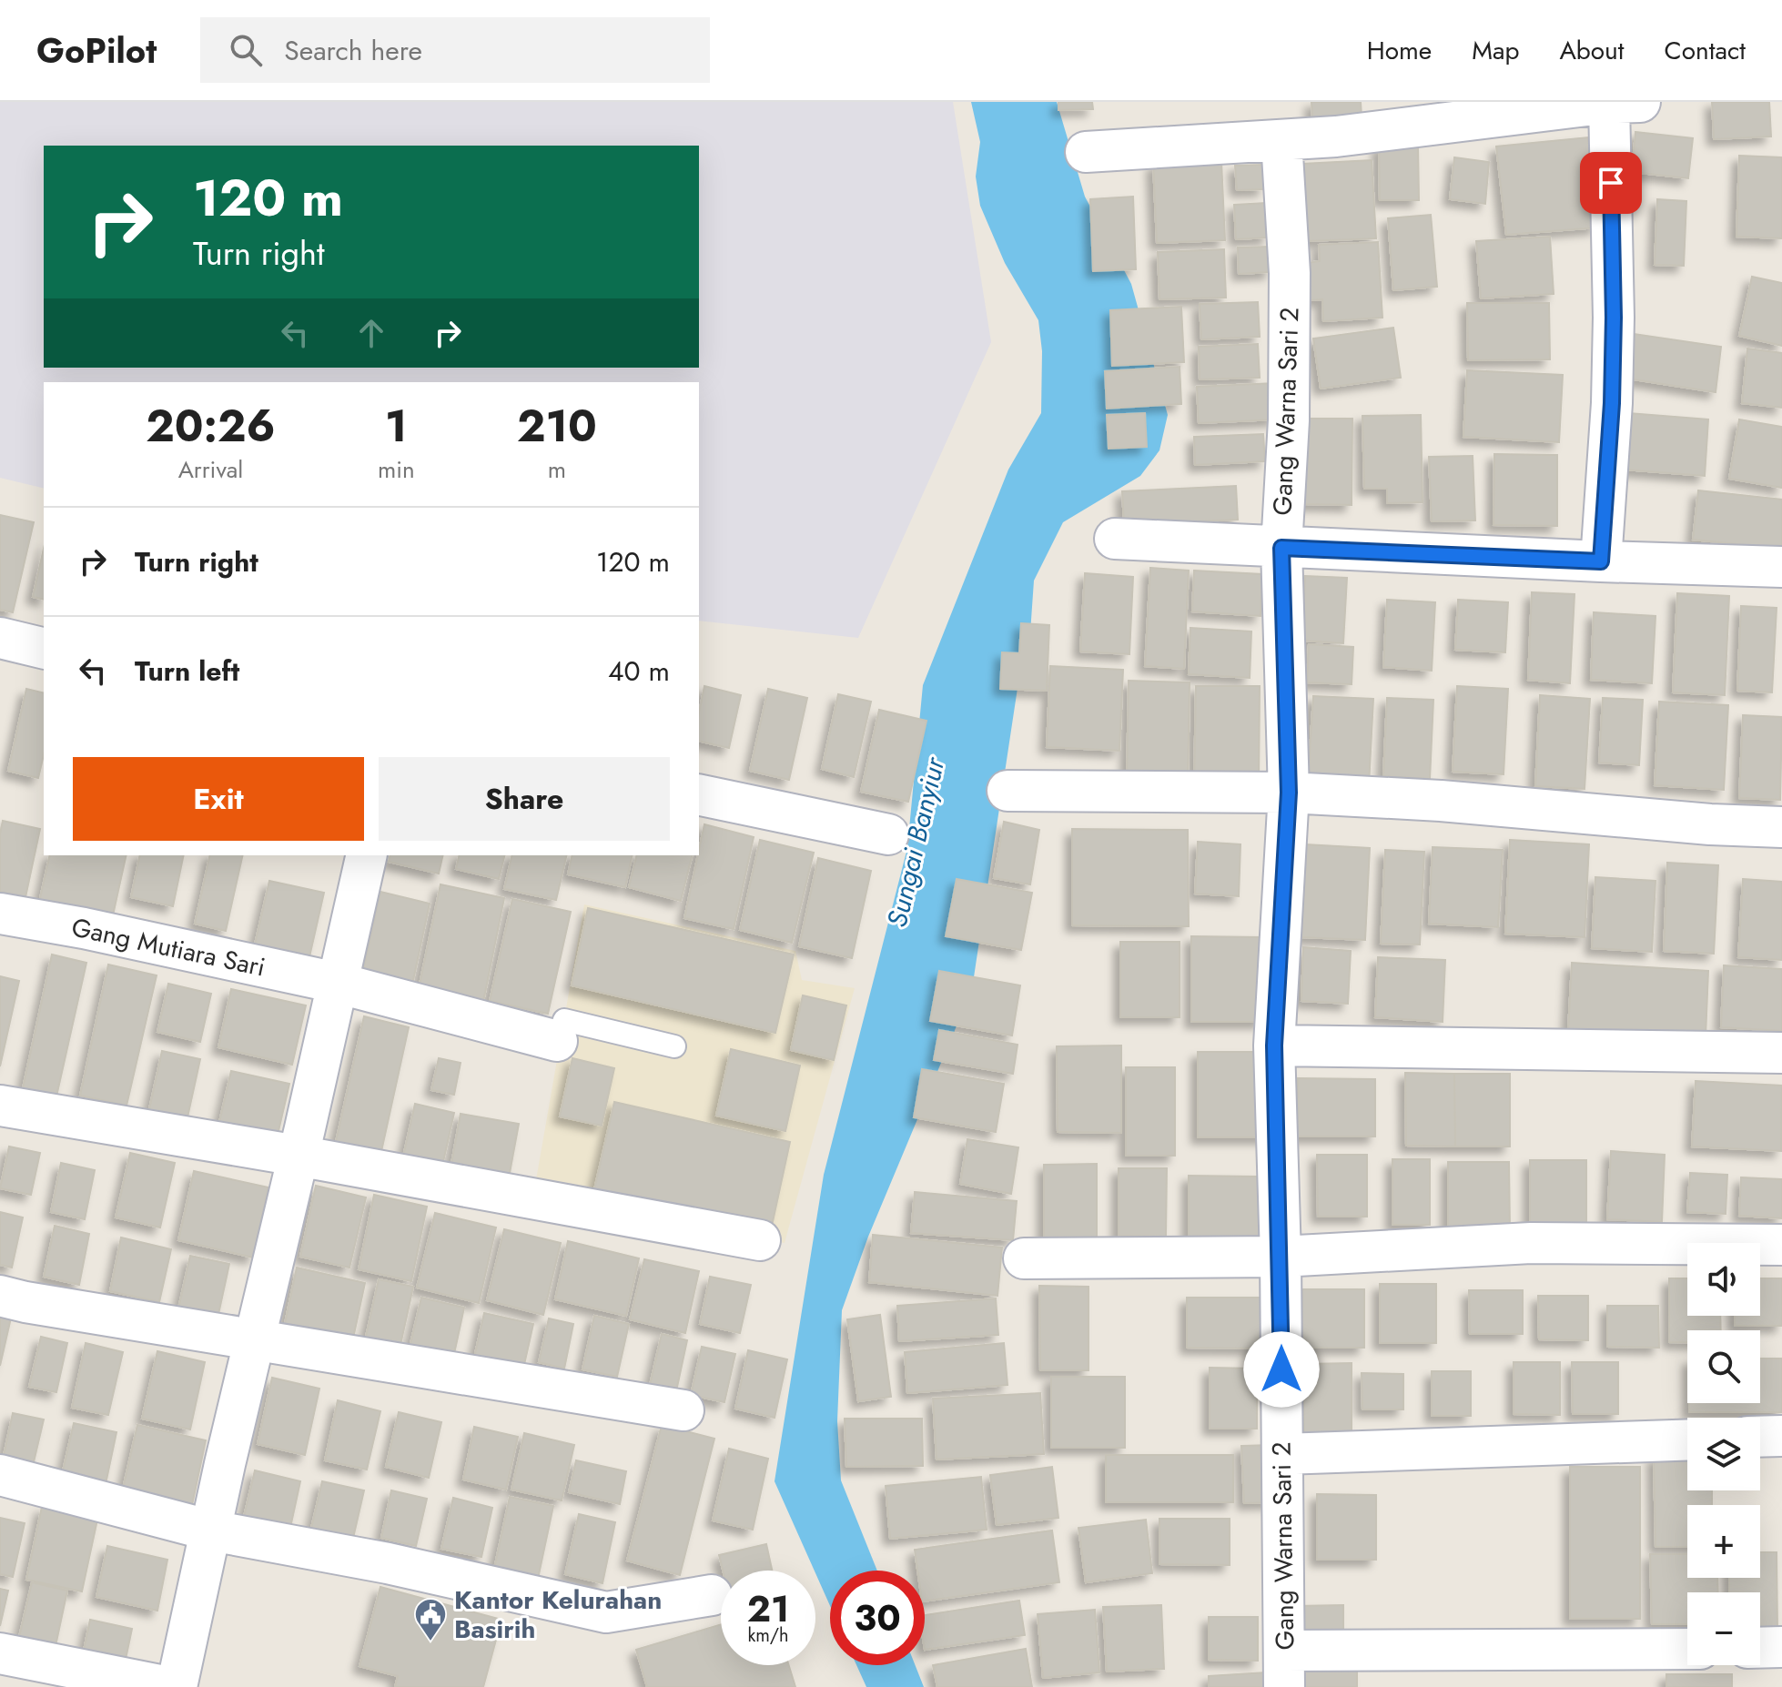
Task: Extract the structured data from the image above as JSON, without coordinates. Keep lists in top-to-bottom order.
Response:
{
  "streets": {
    "street": ["Gang Warna Sari 2", "Gang Mutiara Sari"]
  },
  "water": ["Sungai Banyiur"],
  "places": {
    "public building": ["Kantor Kelurahan Basirih"]
  },
  "page": {
    "header": "GoPilot",
    "search": "Search here",
    "nav": [
      "Home",
      "Map",
      "About",
      "Contact"
    ],
    "turn": ["120 m", "Turn right"],
    "eta": [
      "20:26",
      "Arrival",
      "1",
      "min",
      "210",
      "m"
    ],
    "list": [
      {
        "name": "Turn right",
        "value": "120 m"
      },
      {
        "name": "Turn left",
        "value": "40 m"
      }
    ],
    "buttons": ["Exit", "Share"],
    "map_buttons": ["+", "−"],
    "speed": "21 km/h",
    "limit": "30"
  }
}
